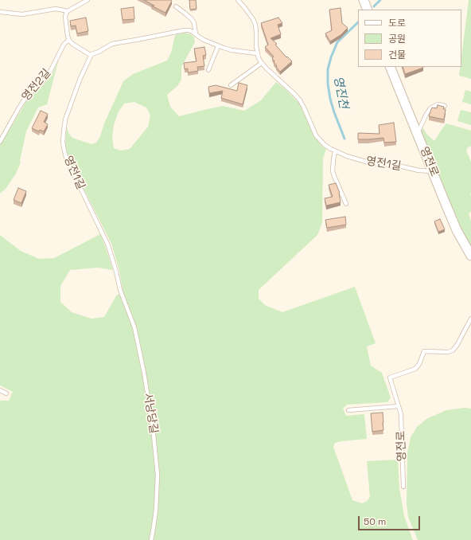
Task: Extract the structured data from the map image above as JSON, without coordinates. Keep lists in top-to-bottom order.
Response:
{
  "streets": {
    "street": ["영전로"],
    "lane": ["영전2길", "영전1길", "서낭당길"]
  },
  "crossings": [
    ["영전로", "영전1길"],
    ["영전1길", "서낭당길"]
  ],
  "water": ["영진천"],
  "legend": ["도로", "공원", "건물"],
  "scale_bar": "50 m"
}
